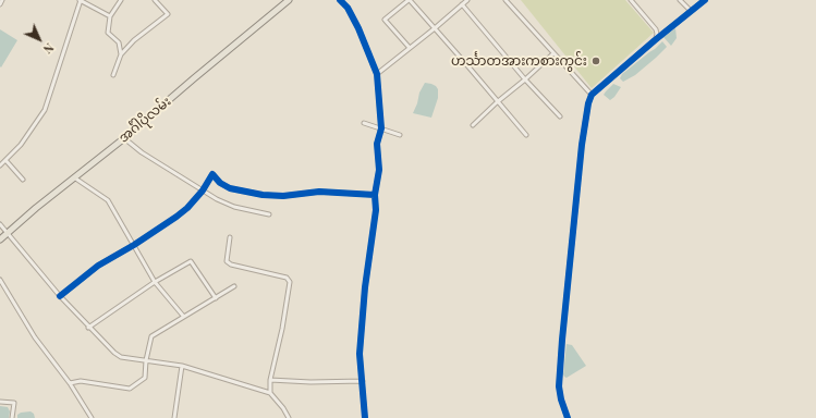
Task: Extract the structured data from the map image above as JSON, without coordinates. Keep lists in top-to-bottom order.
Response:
{
  "streets": {
    "main road": ["အင်္ဂါပိုလမ်း"]
  },
  "places": ["ဟင်္သာတအားကစားကွင်း"],
  "north": "bottom right"
}
